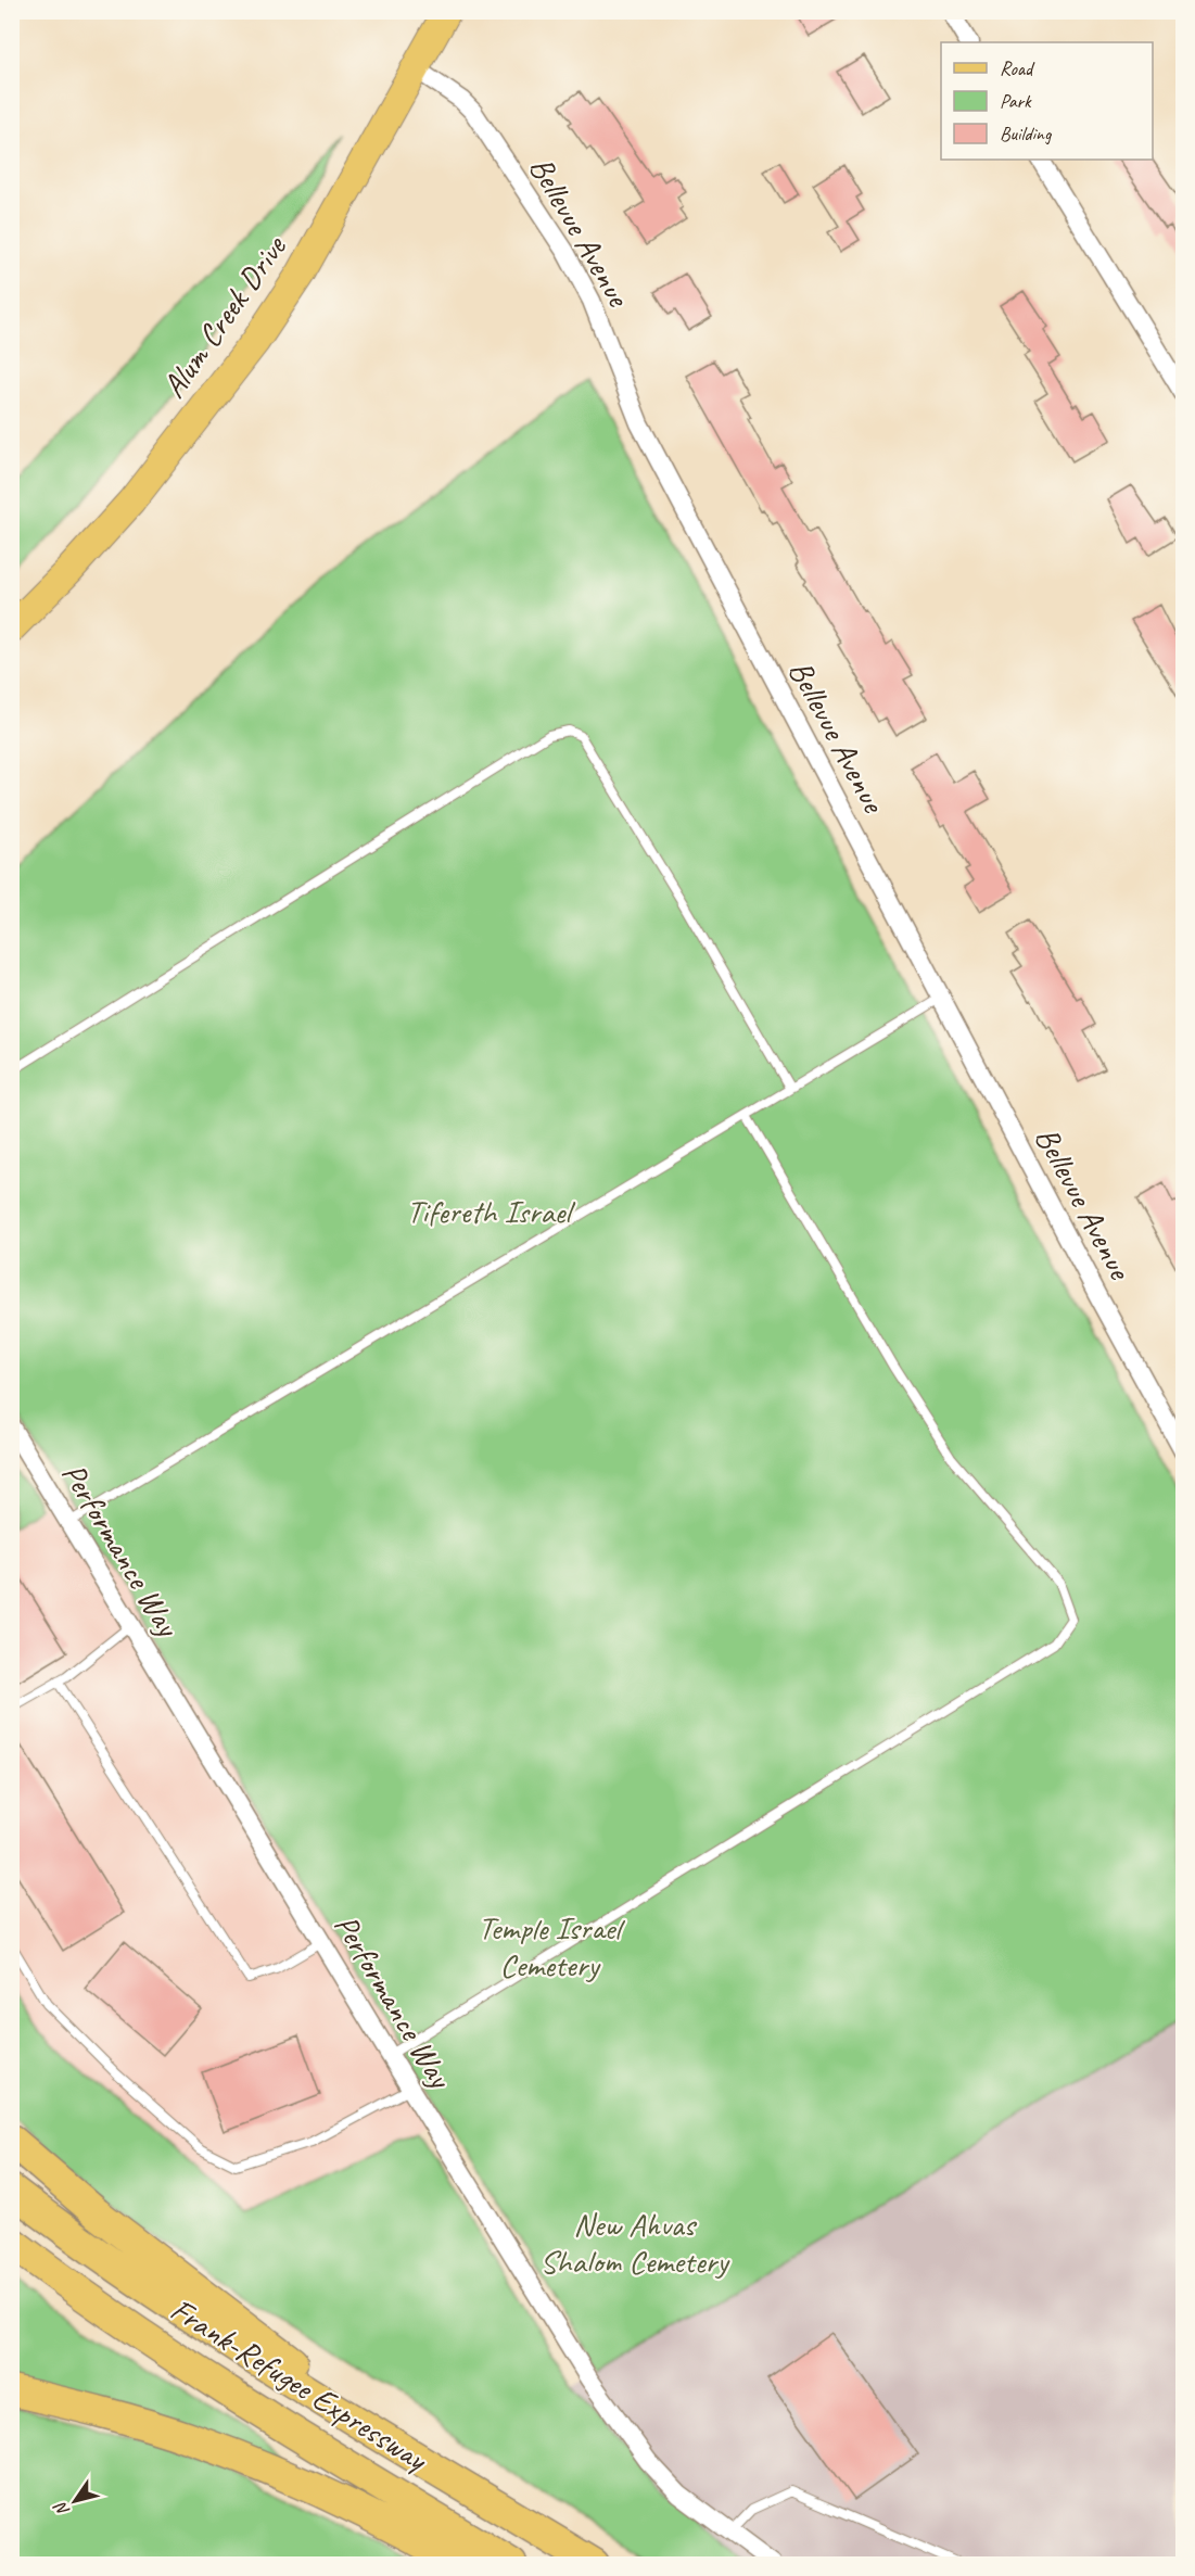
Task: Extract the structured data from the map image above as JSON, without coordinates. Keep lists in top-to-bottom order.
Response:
{
  "streets": {
    "highway": ["Frank-Refugee Expressway"],
    "main road": ["Alum Creek Drive"],
    "street": ["Bellevue Avenue", "Performance Way"]
  },
  "crossings": [
    ["Bellevue Avenue", "Alum Creek Drive"]
  ],
  "parks": ["Tifereth Israel", "Temple Israel Cemetery", "New Ahvas Shalom Cemetery"],
  "legend": ["Road", "Park", "Building"],
  "north": "bottom left"
}
